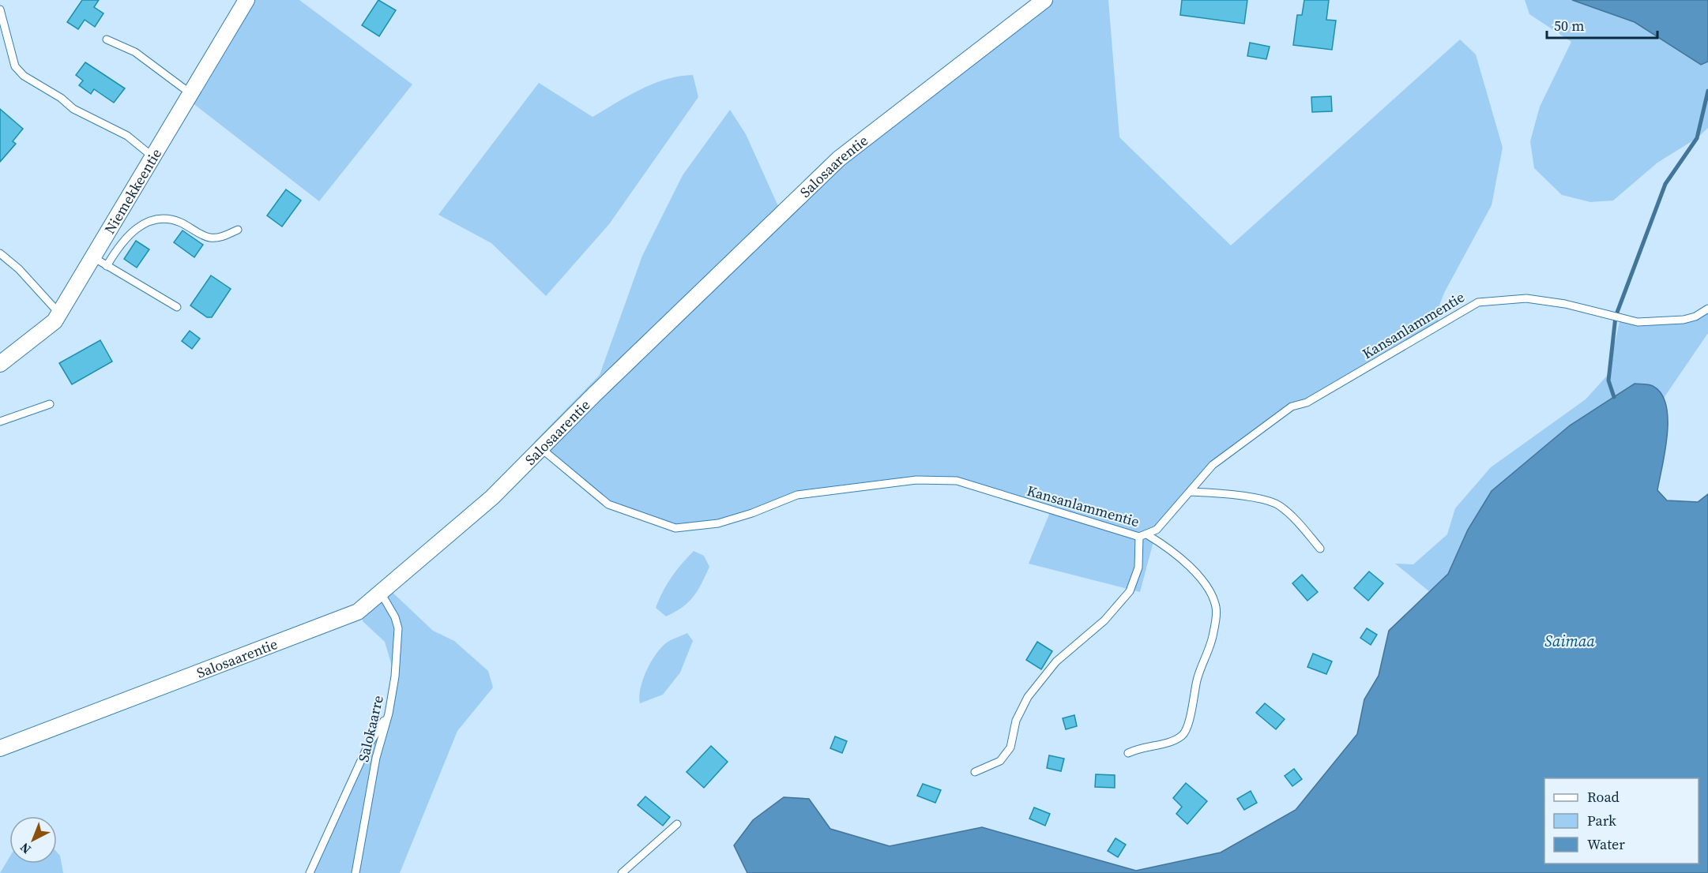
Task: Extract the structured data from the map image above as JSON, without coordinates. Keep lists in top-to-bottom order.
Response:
{
  "streets": {
    "street": ["Salosaarentie", "Niemekkeentie"],
    "lane": ["Kansanlammentie", "Salokaarre"]
  },
  "crossings": [
    ["Salosaarentie", "Kansanlammentie"],
    ["Salosaarentie", "Salokaarre"]
  ],
  "water": ["Saimaa"],
  "legend": ["Road", "Park", "Water"],
  "scale_bar": "50 m",
  "north": "bottom left"
}
